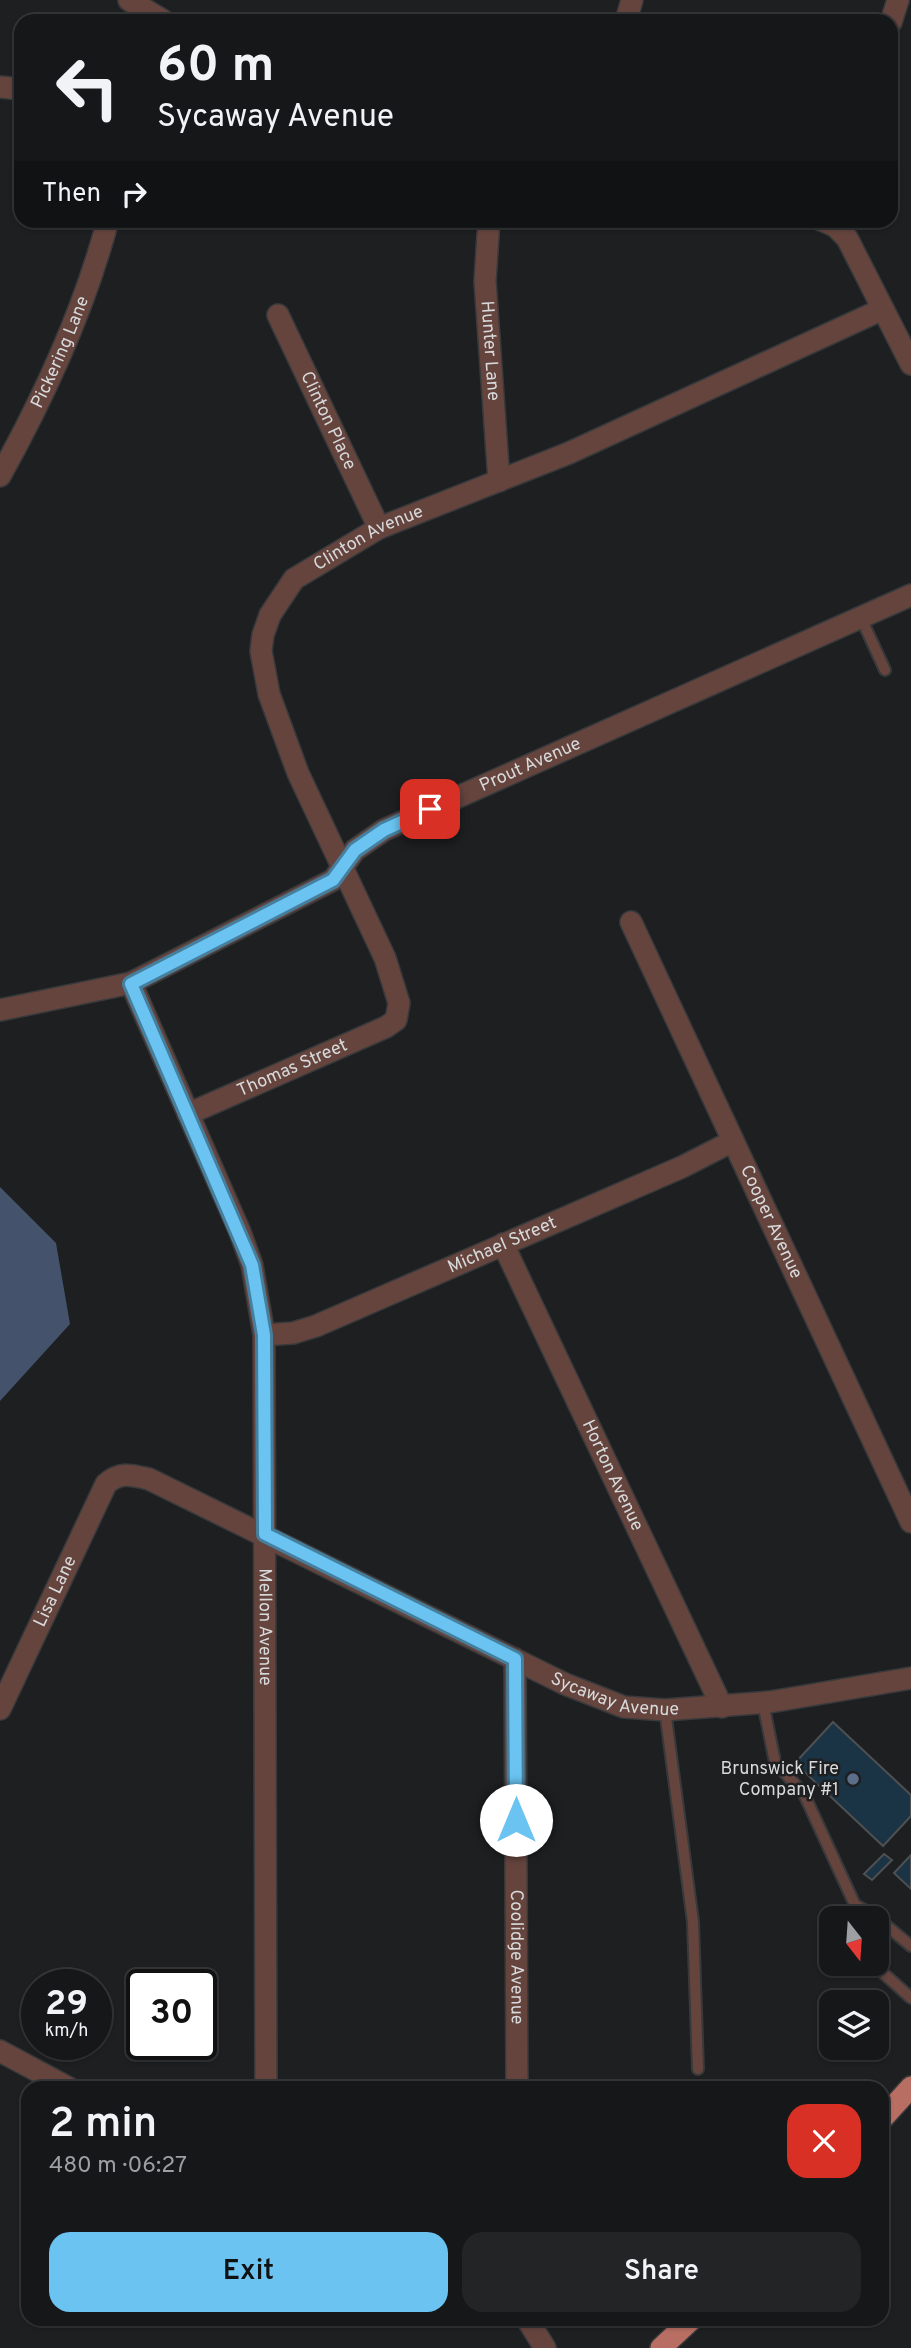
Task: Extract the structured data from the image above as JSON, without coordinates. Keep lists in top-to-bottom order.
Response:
{
  "streets": {
    "street": [
      "Pickering Lane",
      "Hunter Lane",
      "Clinton Place",
      "Clinton Avenue",
      "Prout Avenue",
      "Thomas Street",
      "Cooper Avenue",
      "Michael Street",
      "Horton Avenue",
      "Lisa Lane",
      "Mellon Avenue",
      "Sycaway Avenue",
      "Coolidge Avenue"
    ]
  },
  "crossings": [
    ["Hunter Lane", "Clinton Avenue"],
    ["Clinton Place", "Clinton Avenue"],
    ["Clinton Avenue", "Prout Avenue"],
    ["Clinton Avenue", "Thomas Street"],
    ["Prout Avenue", "Mellon Avenue"],
    ["Thomas Street", "Mellon Avenue"],
    ["Cooper Avenue", "Michael Street"],
    ["Michael Street", "Horton Avenue"],
    ["Michael Street", "Mellon Avenue"],
    ["Horton Avenue", "Sycaway Avenue"],
    ["Lisa Lane", "Sycaway Avenue"],
    ["Mellon Avenue", "Sycaway Avenue"],
    ["Sycaway Avenue", "Coolidge Avenue"]
  ],
  "places": ["Brunswick Fire Company #1"],
  "north": "bottom",
  "page": {
    "turn": ["60 m", "Sycaway Avenue"],
    "then": "Then",
    "speed": "29 km/h",
    "limit": "30",
    "heading": ["2 min", "480 m · 06:27"],
    "buttons": ["Exit", "Share"]
  }
}
